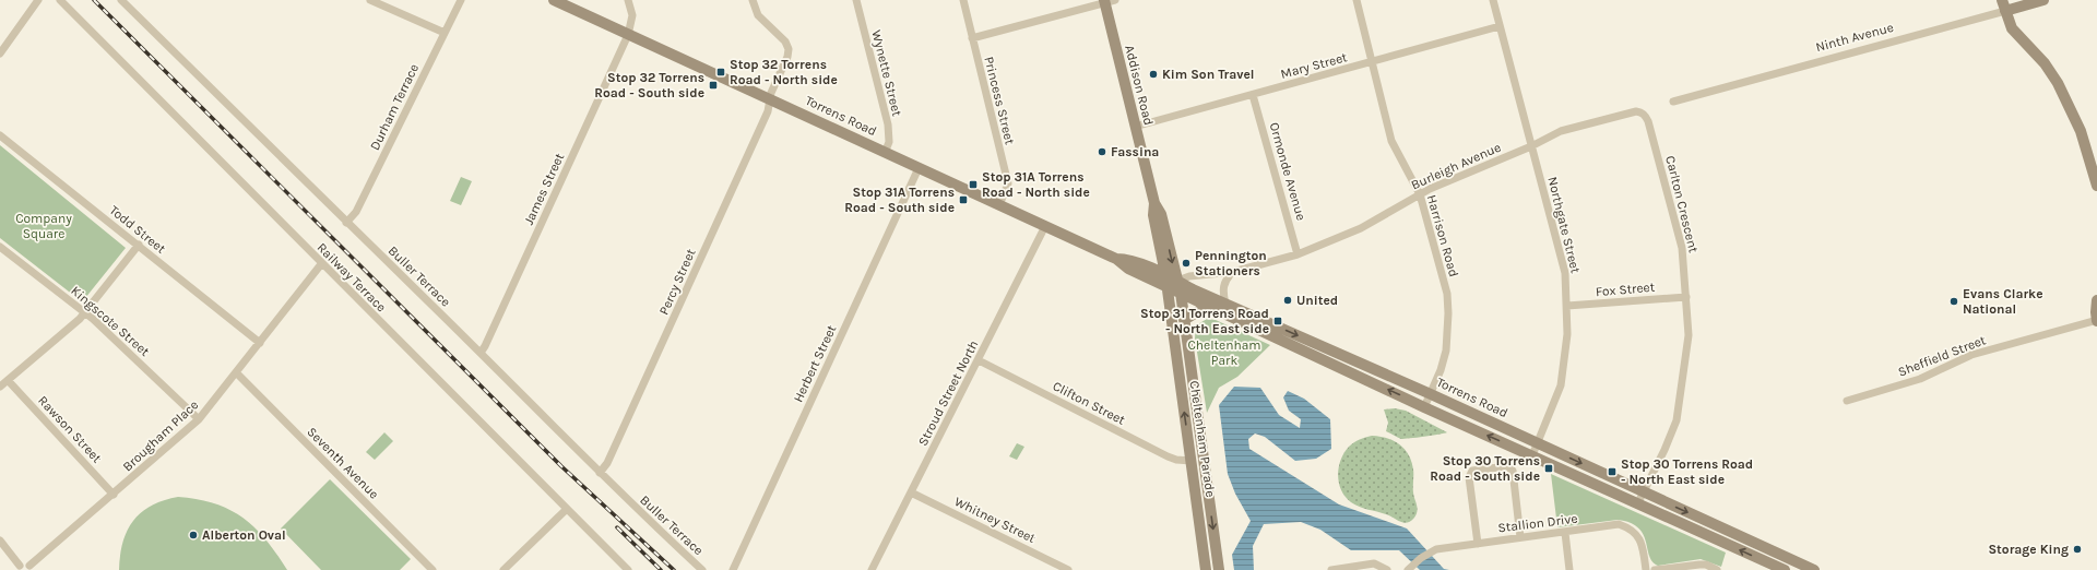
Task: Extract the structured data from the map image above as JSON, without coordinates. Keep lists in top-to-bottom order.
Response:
{
  "streets": {
    "main road": [
      "Ninth Avenue",
      "Addison Road",
      "Torrens Road",
      "Cheltenham Parade"
    ],
    "street": [
      "Mary Street",
      "Wynette Street",
      "Princess Street",
      "Durham Terrace",
      "Burleigh Avenue",
      "Ormonde Avenue",
      "James Street",
      "Carlton Crescent",
      "Northgate Street",
      "Todd Street",
      "Harrison Road",
      "Buller Terrace",
      "Railway Terrace",
      "Percy Street",
      "Fox Street",
      "Kingscote Street",
      "Sheffield Street",
      "Herbert Street",
      "Stroud Street North",
      "Clifton Street",
      "Rawson Street",
      "Brougham Place",
      "Seventh Avenue",
      "Whitney Street",
      "Stallion Drive"
    ]
  },
  "crossings": [
    ["Mary Street", "Addison Road"],
    ["Mary Street", "Ormonde Avenue"],
    ["Mary Street", "Northgate Street"],
    ["Mary Street", "Harrison Road"],
    ["Wynette Street", "Torrens Road"],
    ["Addison Road", "Torrens Road"],
    ["Addison Road", "Burleigh Avenue"],
    ["Addison Road", "Cheltenham Parade"],
    ["Princess Street", "Torrens Road"],
    ["Durham Terrace", "Buller Terrace"],
    ["Torrens Road", "Burleigh Avenue"],
    ["Torrens Road", "James Street"],
    ["Torrens Road", "Carlton Crescent"],
    ["Torrens Road", "Northgate Street"],
    ["Torrens Road", "Harrison Road"],
    ["Torrens Road", "Percy Street"],
    ["Torrens Road", "Herbert Street"],
    ["Torrens Road", "Stroud Street North"],
    ["Torrens Road", "Cheltenham Parade"],
    ["Burleigh Avenue", "Ormonde Avenue"],
    ["Burleigh Avenue", "Carlton Crescent"],
    ["Burleigh Avenue", "Northgate Street"],
    ["Burleigh Avenue", "Harrison Road"],
    ["James Street", "Buller Terrace"],
    ["Carlton Crescent", "Fox Street"],
    ["Northgate Street", "Fox Street"],
    ["Todd Street", "Brougham Place"],
    ["Buller Terrace", "Percy Street"],
    ["Railway Terrace", "Brougham Place"],
    ["Kingscote Street", "Brougham Place"],
    ["Stroud Street North", "Clifton Street"],
    ["Stroud Street North", "Whitney Street"],
    ["Clifton Street", "Cheltenham Parade"],
    ["Rawson Street", "Brougham Place"],
    ["Brougham Place", "Seventh Avenue"]
  ],
  "parks": ["Company Square", "Cheltenham Park"],
  "places": {
    "transit": [
      "Stop 32 Torrens Road - North side",
      "Stop 32 Torrens Road - South side",
      "Stop 31A Torrens Road - North side",
      "Stop 31A Torrens Road - South side",
      "Stop 31 Torrens Road - North East side",
      "Stop 30 Torrens Road - South side",
      "Stop 30 Torrens Road - North East side"
    ],
    "other": [
      "Kim Son Travel",
      "Fassina",
      "Pennington Stationers",
      "United",
      "Evans Clarke National",
      "Alberton Oval",
      "Storage King"
    ]
  }
}
